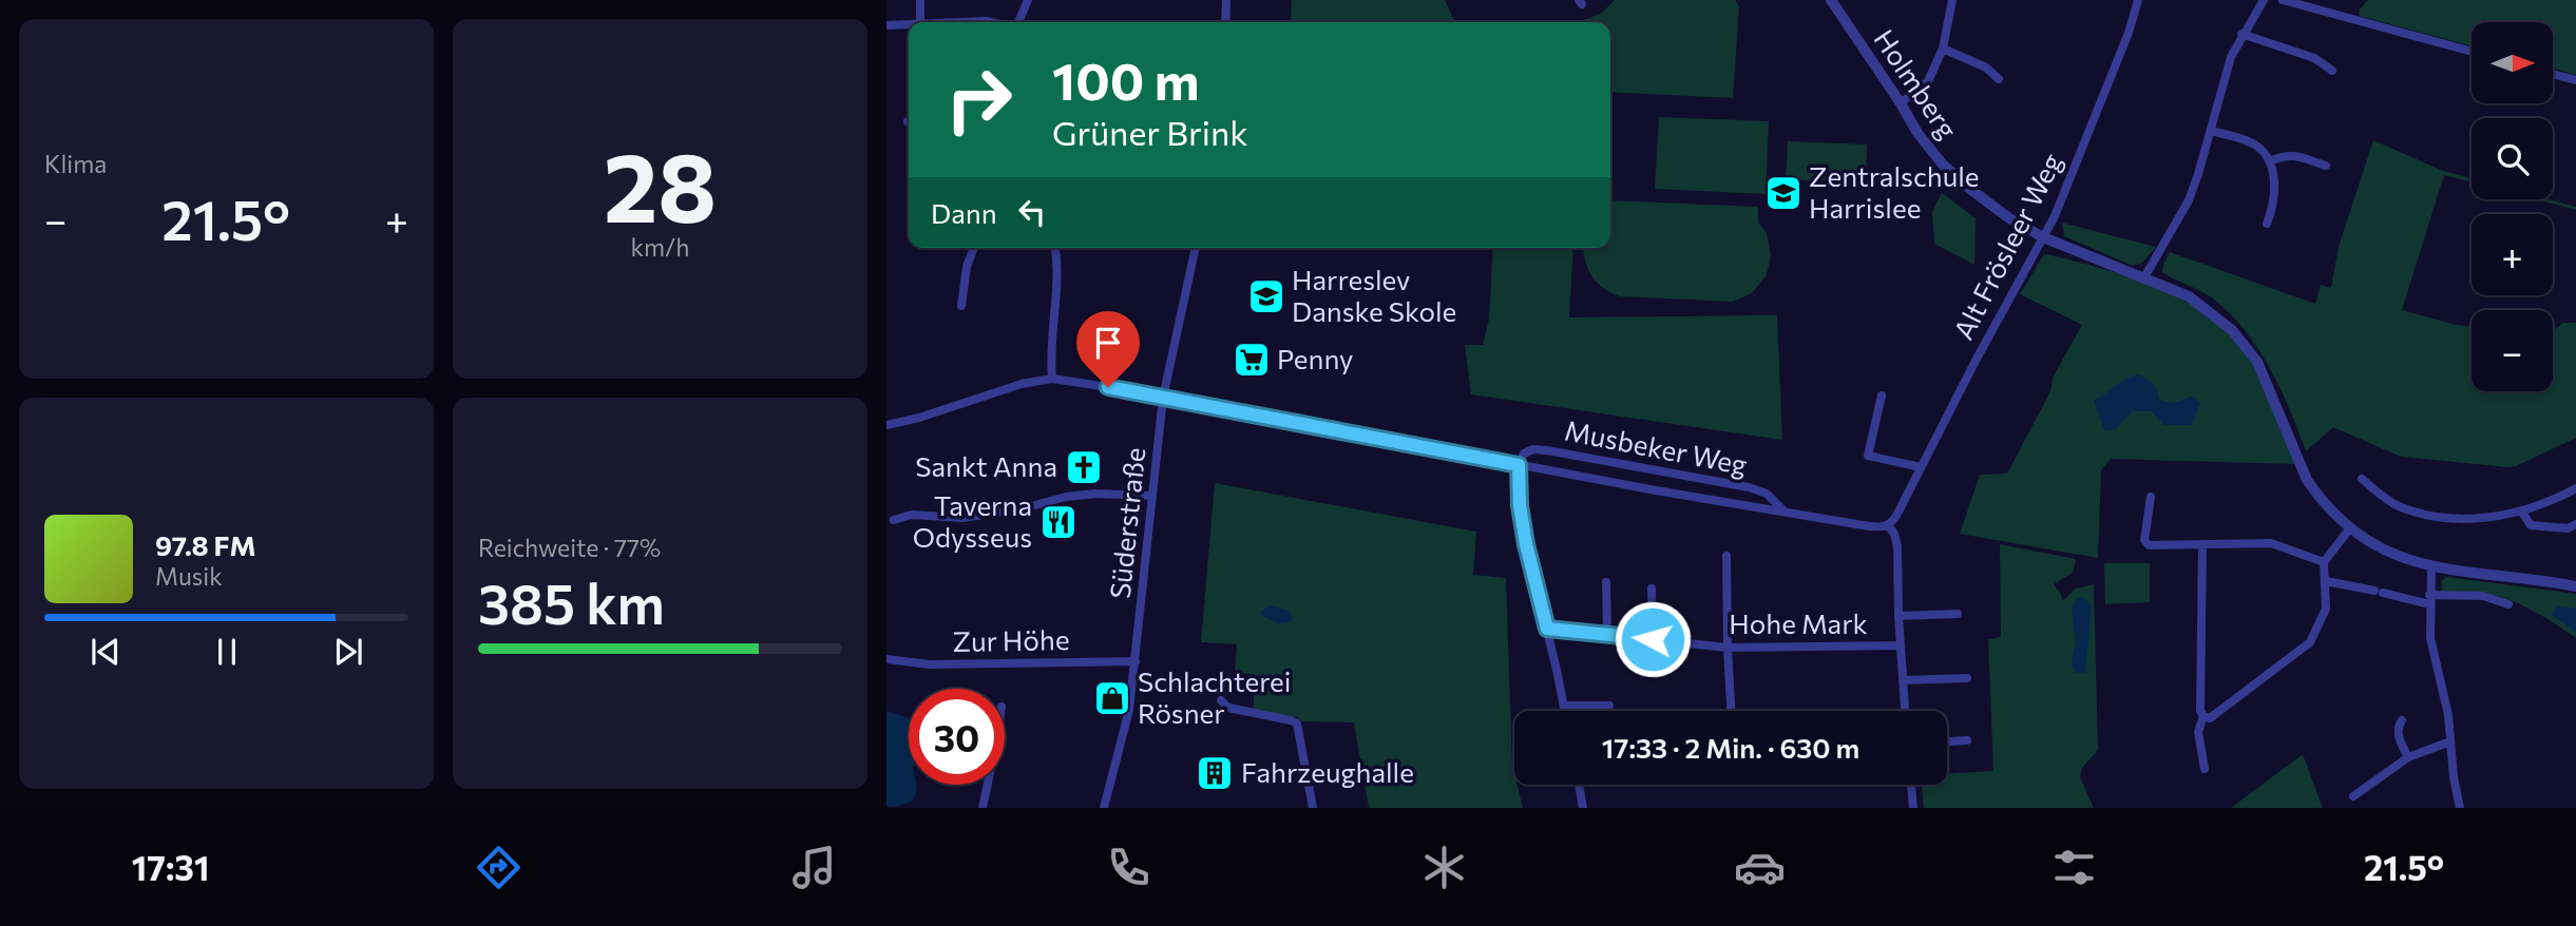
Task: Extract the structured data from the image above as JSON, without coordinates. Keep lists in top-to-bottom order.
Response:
{
  "streets": {
    "street": [
      "Holmberg",
      "Alt Frösleer Weg",
      "Musbeker Weg",
      "Süderstraße",
      "Hohe Mark",
      "Zur Höhe"
    ]
  },
  "crossings": [
    ["Holmberg", "Alt Frösleer Weg"],
    ["Alt Frösleer Weg", "Musbeker Weg"],
    ["Musbeker Weg", "Süderstraße"],
    ["Süderstraße", "Zur Höhe"]
  ],
  "places": {
    "school or university": ["Zentralschule Harrislee", "Harreslev Danske Skole"],
    "supermarket": ["Penny"],
    "church": ["Sankt Anna"],
    "restaurant": ["Taverna Odysseus"],
    "shop": ["Schlachterei Rösner"],
    "building": ["Fahrzeughalle"]
  },
  "north": "right",
  "page": {
    "tile": [
      "Klima",
      ["28", "km/h"],
      ["Reichweite · 77%", "385 km"]
    ],
    "map_buttons": ["+", "−"],
    "turn": ["100 m", "Grüner Brink"],
    "then": "Dann",
    "heat": ["−", "21.5°", "+"],
    "song": ["97.8 FM", "Musik"],
    "limit": "30",
    "trip": "17:33 · 2 Min. · 630 m",
    "tabs": ["17:31", "21.5°"]
  }
}
